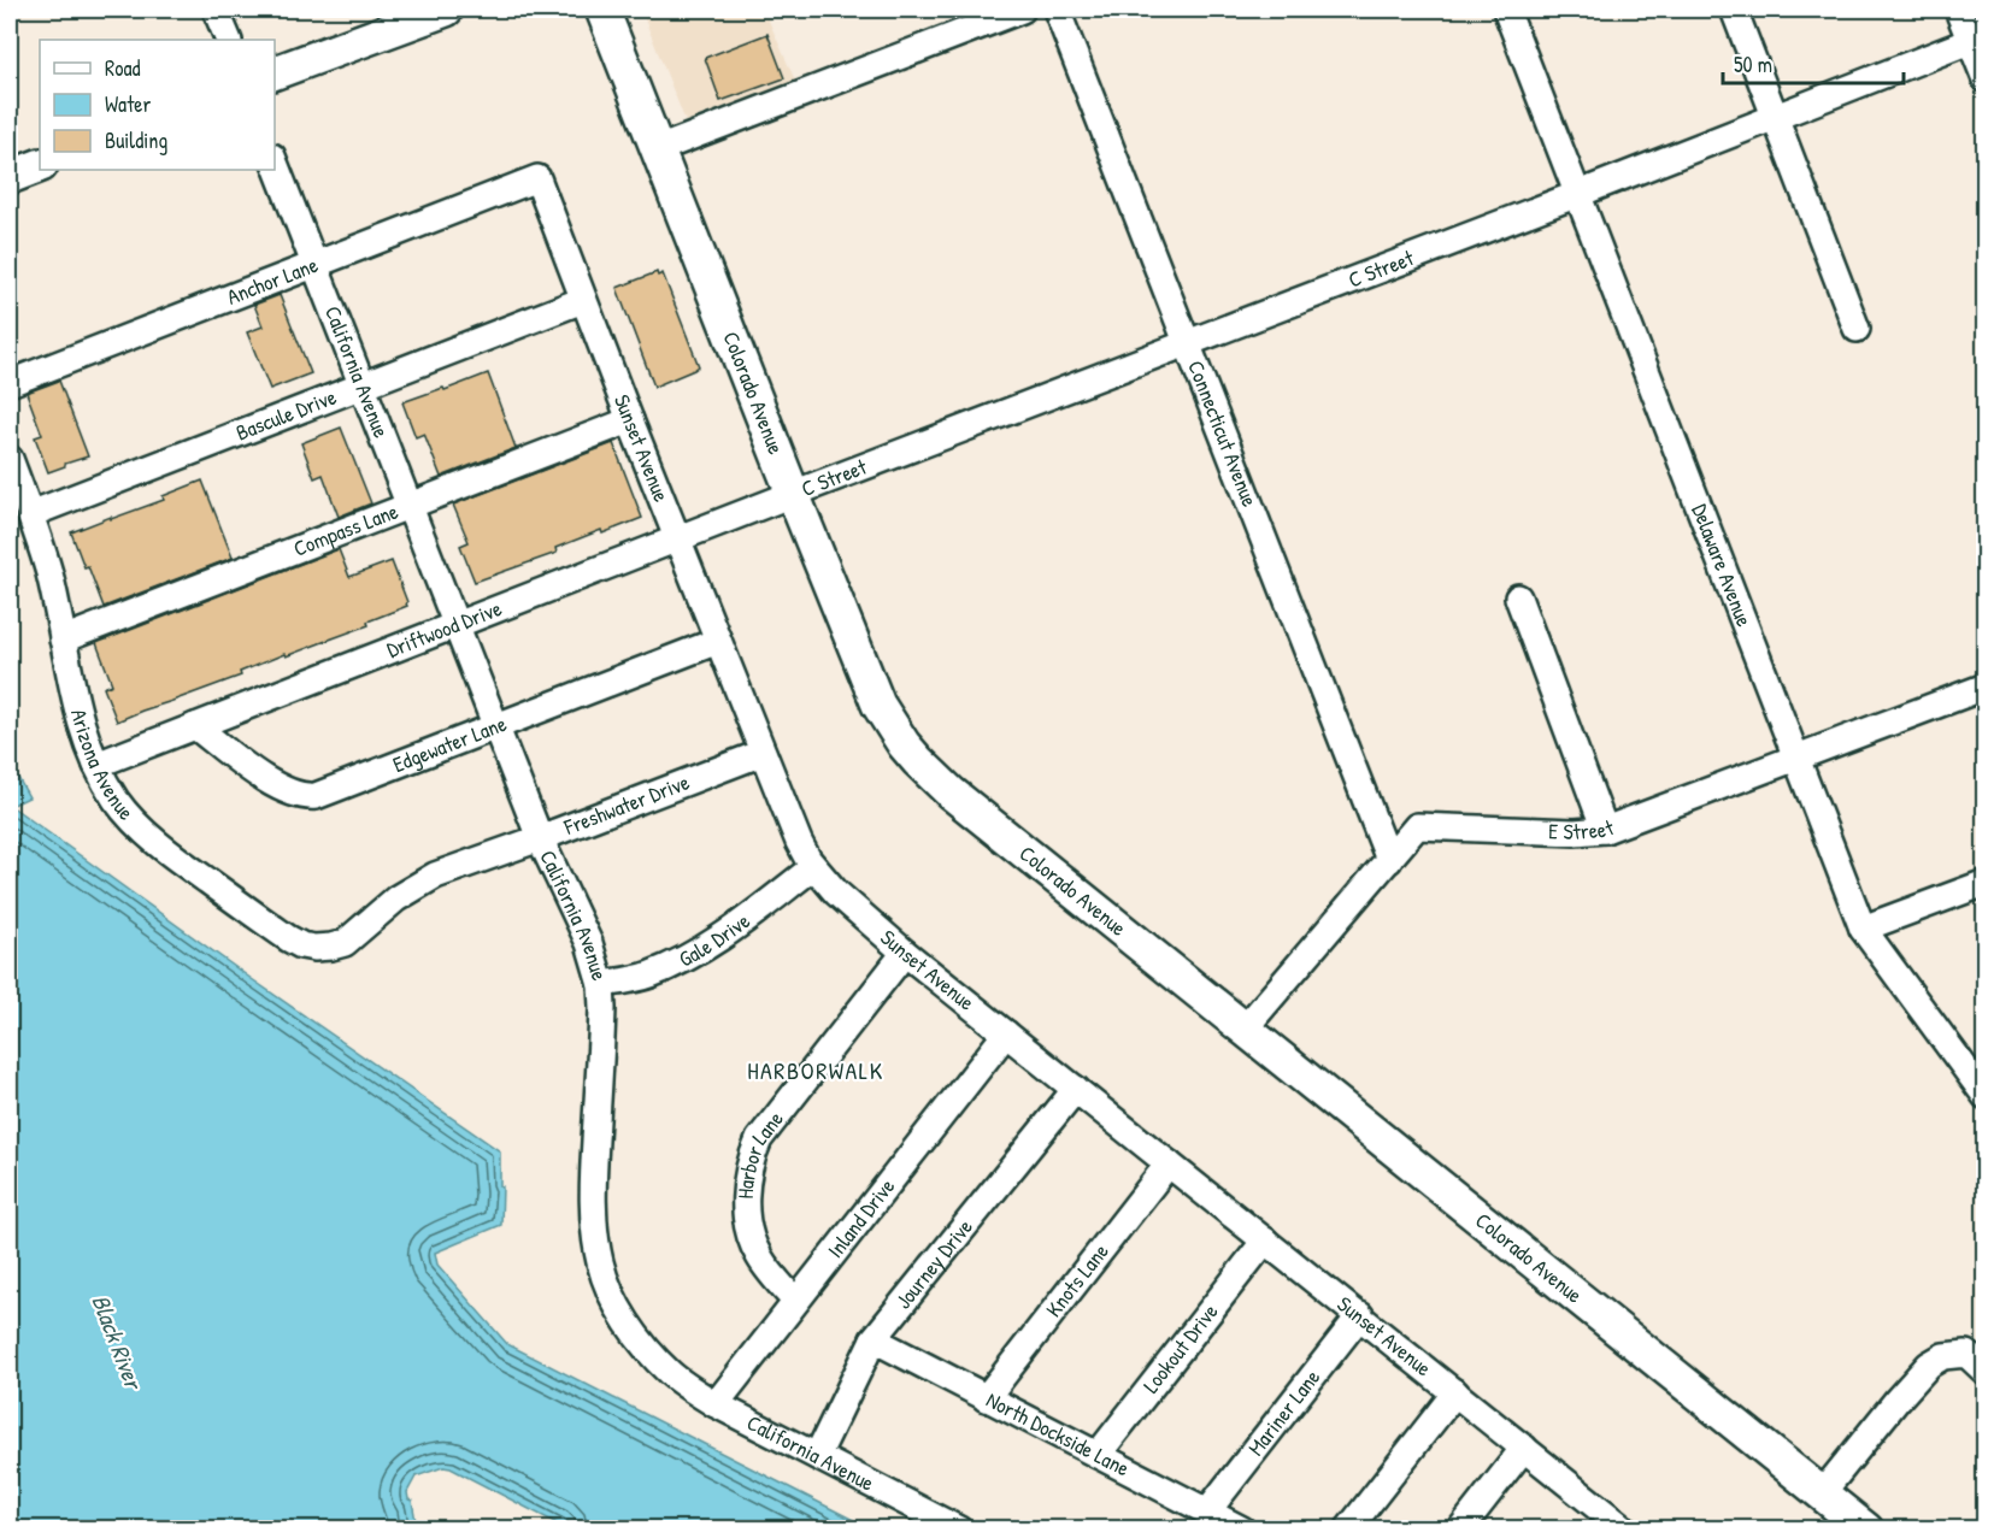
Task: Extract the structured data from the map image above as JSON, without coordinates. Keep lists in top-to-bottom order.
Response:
{
  "streets": {
    "main road": ["Colorado Avenue"],
    "street": [
      "C Street",
      "Anchor Lane",
      "California Avenue",
      "Bascule Drive",
      "Connecticut Avenue",
      "Sunset Avenue",
      "Compass Lane",
      "Delaware Avenue",
      "Driftwood Drive",
      "Edgewater Lane",
      "Arizona Avenue",
      "Freshwater Drive",
      "E Street",
      "Gale Drive",
      "Harbor Lane",
      "Inland Drive",
      "Journey Drive",
      "Knots Lane",
      "Lookout Drive",
      "Mariner Lane",
      "North Dockside Lane"
    ]
  },
  "crossings": [
    ["C Street", "Colorado Avenue"],
    ["C Street", "Connecticut Avenue"],
    ["C Street", "Delaware Avenue"],
    ["C Street", "Driftwood Drive"],
    ["Anchor Lane", "California Avenue"],
    ["Anchor Lane", "Sunset Avenue"],
    ["California Avenue", "Bascule Drive"],
    ["California Avenue", "Compass Lane"],
    ["California Avenue", "Driftwood Drive"],
    ["California Avenue", "Edgewater Lane"],
    ["California Avenue", "Freshwater Drive"],
    ["California Avenue", "Gale Drive"],
    ["California Avenue", "Inland Drive"],
    ["California Avenue", "Journey Drive"],
    ["Colorado Avenue", "Driftwood Drive"],
    ["Colorado Avenue", "E Street"],
    ["Bascule Drive", "Sunset Avenue"],
    ["Bascule Drive", "Arizona Avenue"],
    ["Connecticut Avenue", "E Street"],
    ["Sunset Avenue", "Compass Lane"],
    ["Sunset Avenue", "Driftwood Drive"],
    ["Sunset Avenue", "Edgewater Lane"],
    ["Sunset Avenue", "Freshwater Drive"],
    ["Sunset Avenue", "Gale Drive"],
    ["Sunset Avenue", "Harbor Lane"],
    ["Sunset Avenue", "Inland Drive"],
    ["Sunset Avenue", "Journey Drive"],
    ["Sunset Avenue", "Knots Lane"],
    ["Sunset Avenue", "Lookout Drive"],
    ["Sunset Avenue", "Mariner Lane"],
    ["Compass Lane", "Arizona Avenue"],
    ["Delaware Avenue", "E Street"],
    ["Driftwood Drive", "Edgewater Lane"],
    ["Driftwood Drive", "Arizona Avenue"],
    ["Arizona Avenue", "Freshwater Drive"],
    ["Harbor Lane", "Inland Drive"],
    ["Journey Drive", "North Dockside Lane"],
    ["Knots Lane", "North Dockside Lane"],
    ["Lookout Drive", "North Dockside Lane"],
    ["Mariner Lane", "North Dockside Lane"]
  ],
  "districts": ["HARBORWALK"],
  "water": ["Black River"],
  "legend": ["Road", "Water", "Building"],
  "scale_bar": "50 m"
}
